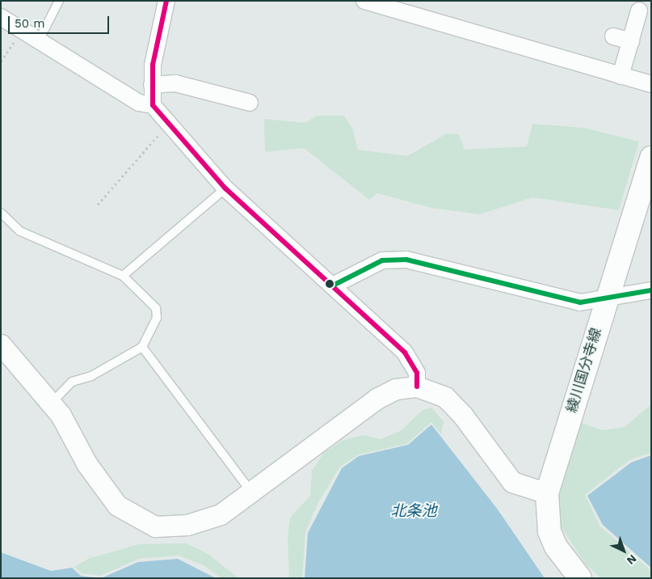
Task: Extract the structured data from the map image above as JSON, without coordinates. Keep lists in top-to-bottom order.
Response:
{
  "streets": {
    "main road": ["綾川国分寺線"]
  },
  "water": ["北条池"],
  "scale_bar": "50 m",
  "north": "bottom right"
}
